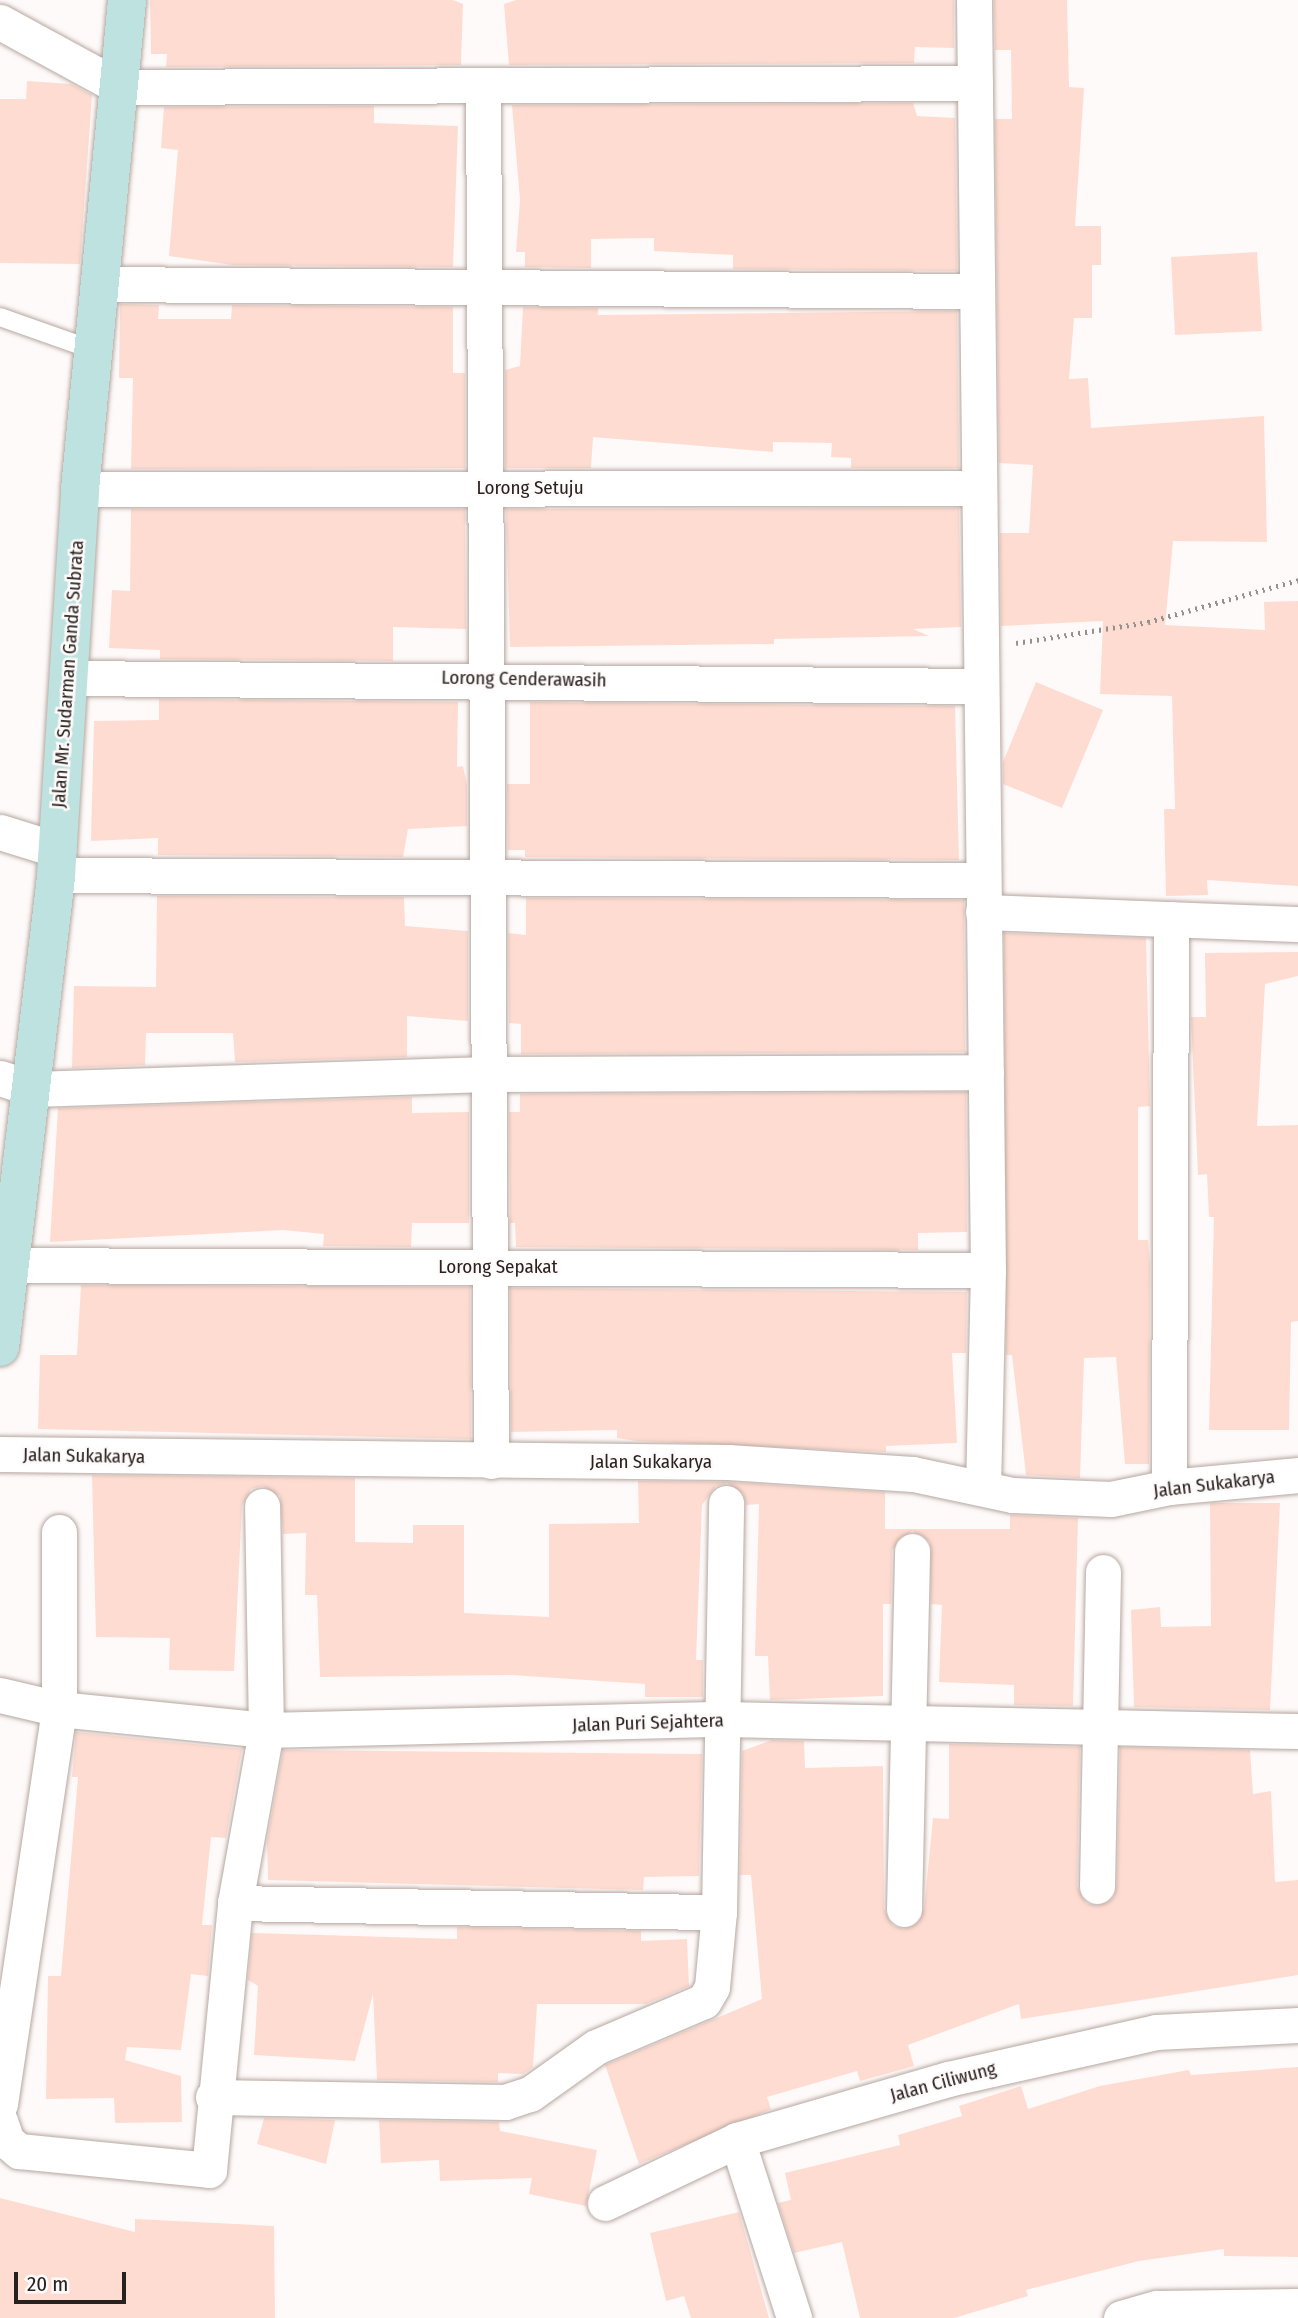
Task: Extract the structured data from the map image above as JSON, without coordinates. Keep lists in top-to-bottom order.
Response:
{
  "streets": {
    "street": [
      "Lorong Setuju",
      "Jalan Mr. Sudarman Ganda Subrata",
      "Lorong Cenderawasih",
      "Lorong Sepakat",
      "Jalan Sukakarya",
      "Jalan Puri Sejahtera",
      "Jalan Ciliwung"
    ]
  },
  "crossings": [
    ["Lorong Setuju", "Jalan Mr. Sudarman Ganda Subrata"],
    ["Jalan Mr. Sudarman Ganda Subrata", "Lorong Cenderawasih"],
    ["Jalan Mr. Sudarman Ganda Subrata", "Lorong Sepakat"]
  ],
  "scale_bar": "20 m"
}
